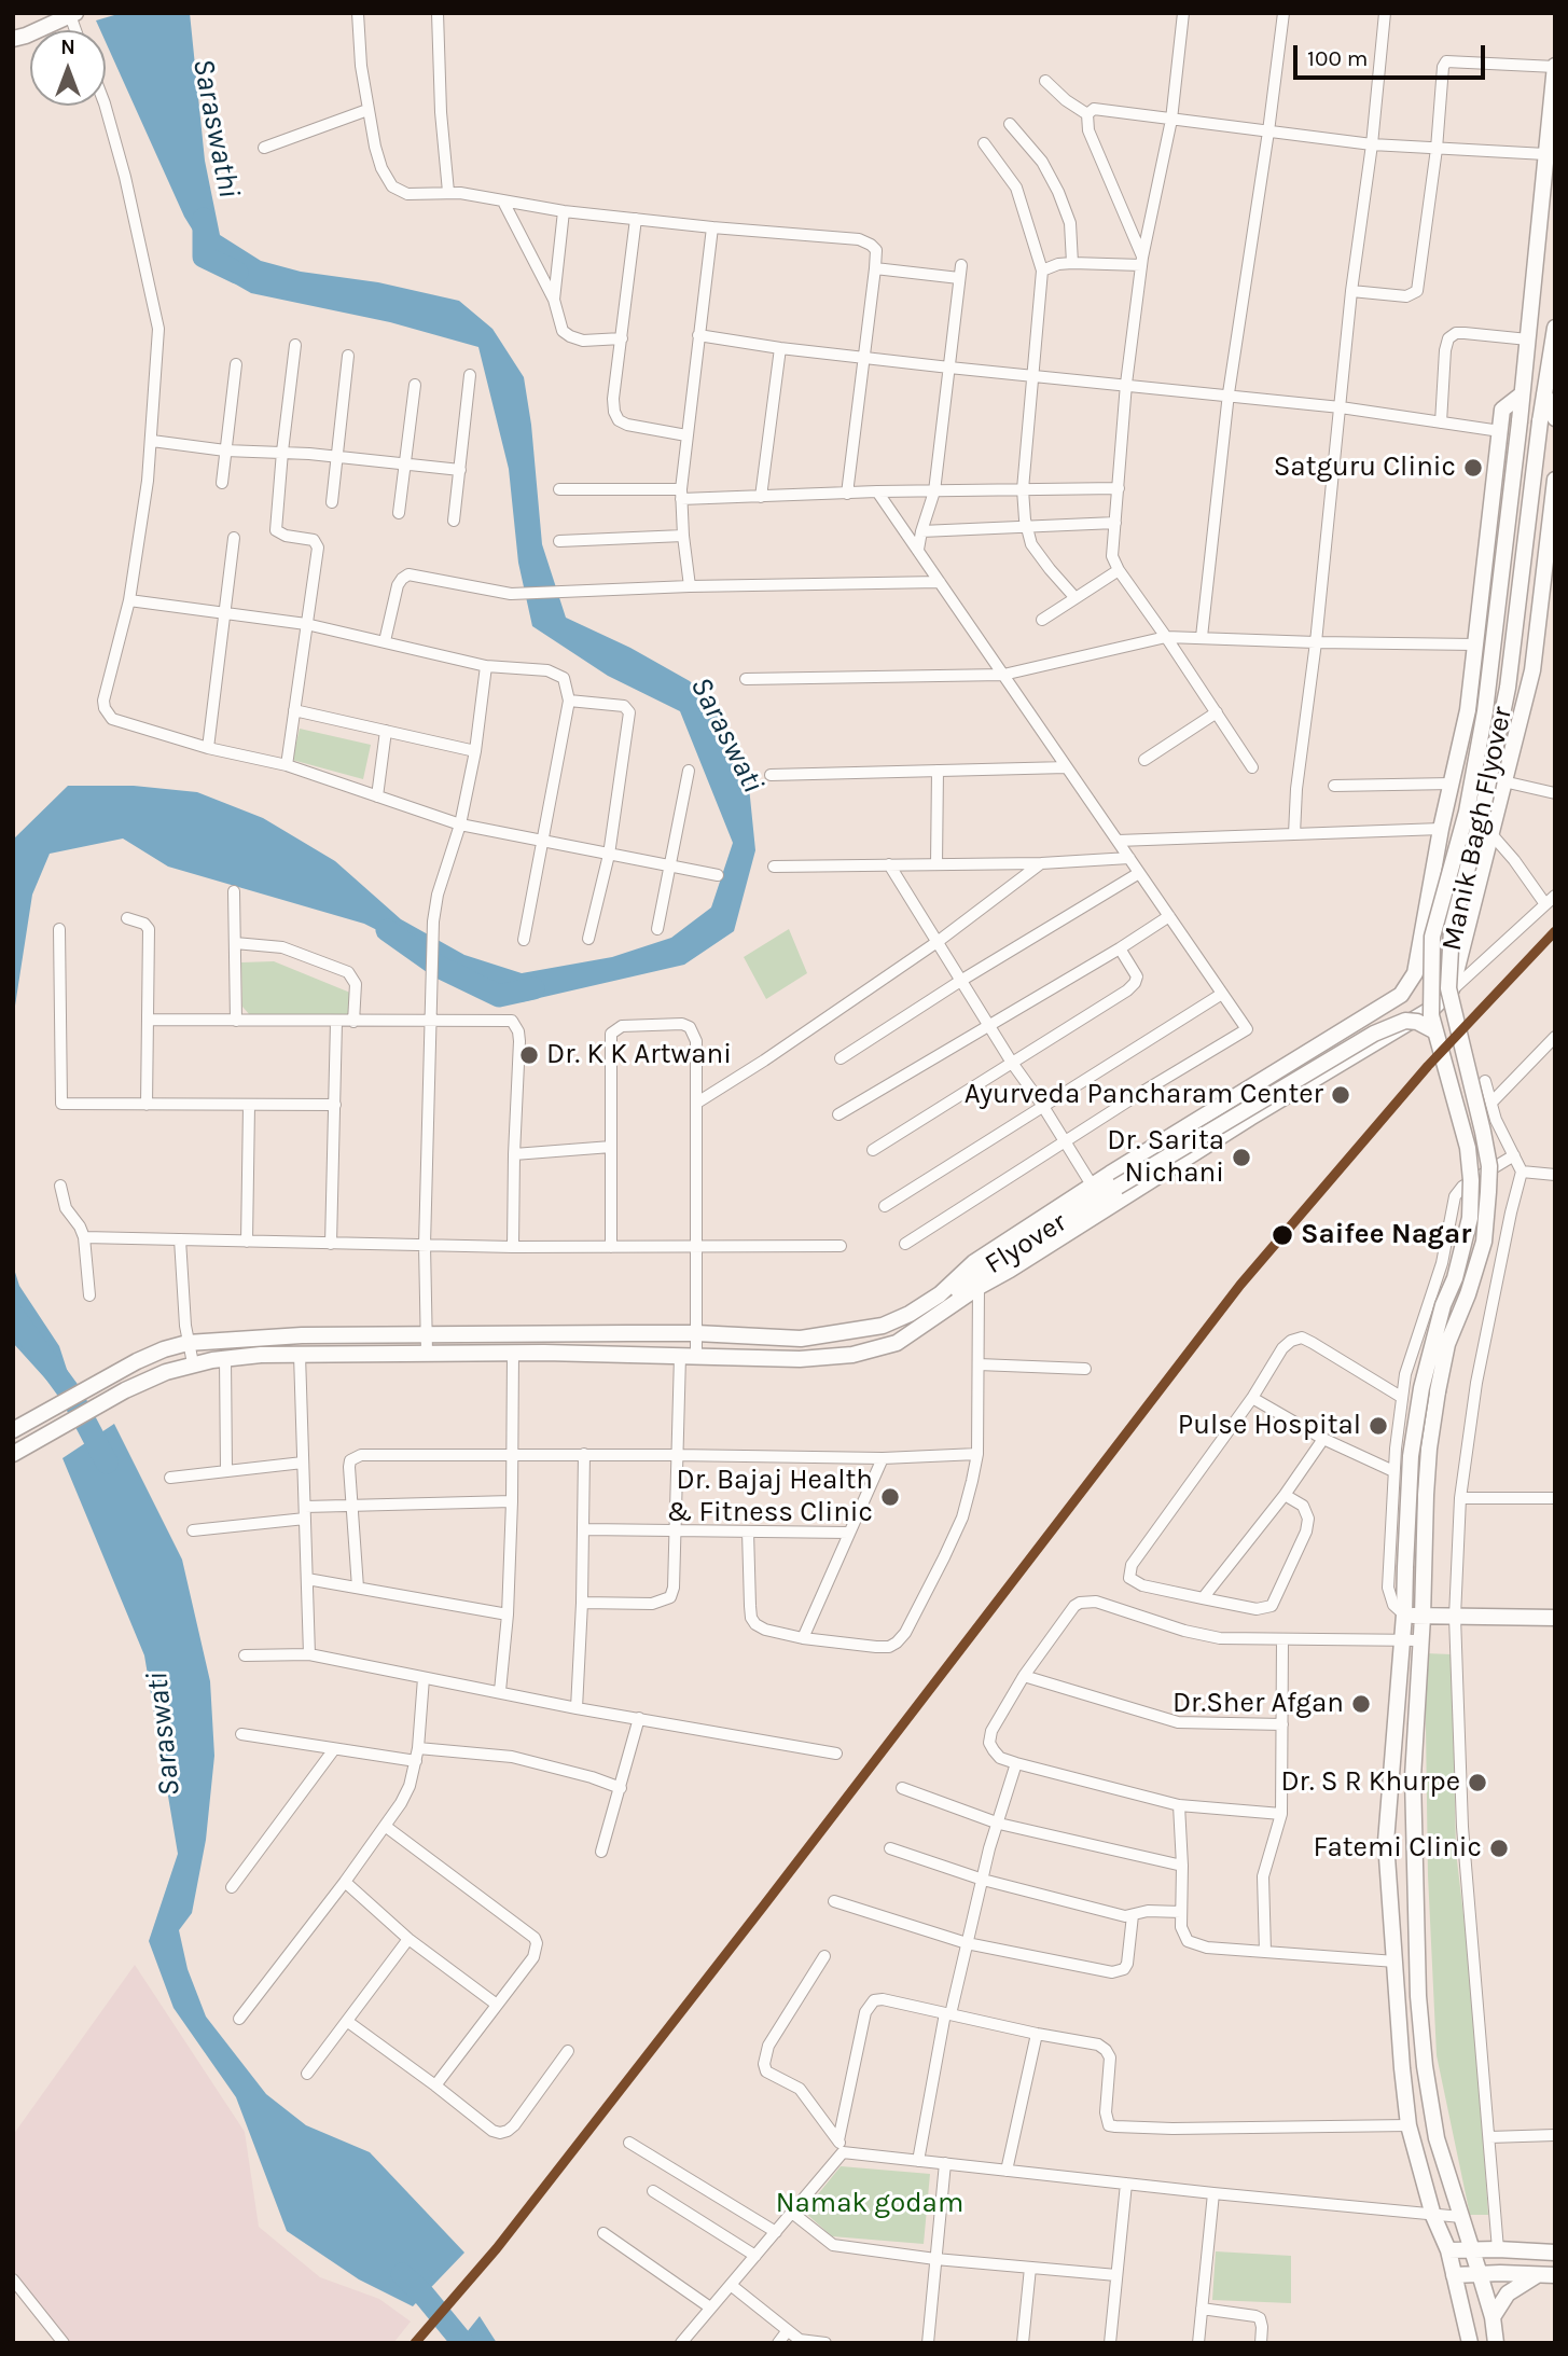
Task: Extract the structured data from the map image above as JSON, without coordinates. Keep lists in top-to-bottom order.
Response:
{
  "streets": {
    "main road": ["Manik Bagh Flyover", "Flyover"]
  },
  "crossings": [
    ["Manik Bagh Flyover", "Flyover"]
  ],
  "water": ["Saraswathi", "Saraswati"],
  "parks": ["Namak godam"],
  "places": [
    "Satguru Clinic",
    "Dr. K K Artwani",
    "Ayurveda Pancharam Center",
    "Dr. Sarita Nichani",
    "Saifee Nagar",
    "Pulse Hospital",
    "Dr. Bajaj Health & Fitness Clinic",
    "Dr.Sher Afgan",
    "Dr. S R Khurpe",
    "Fatemi Clinic"
  ],
  "scale_bar": "100 m",
  "north": "top"
}
